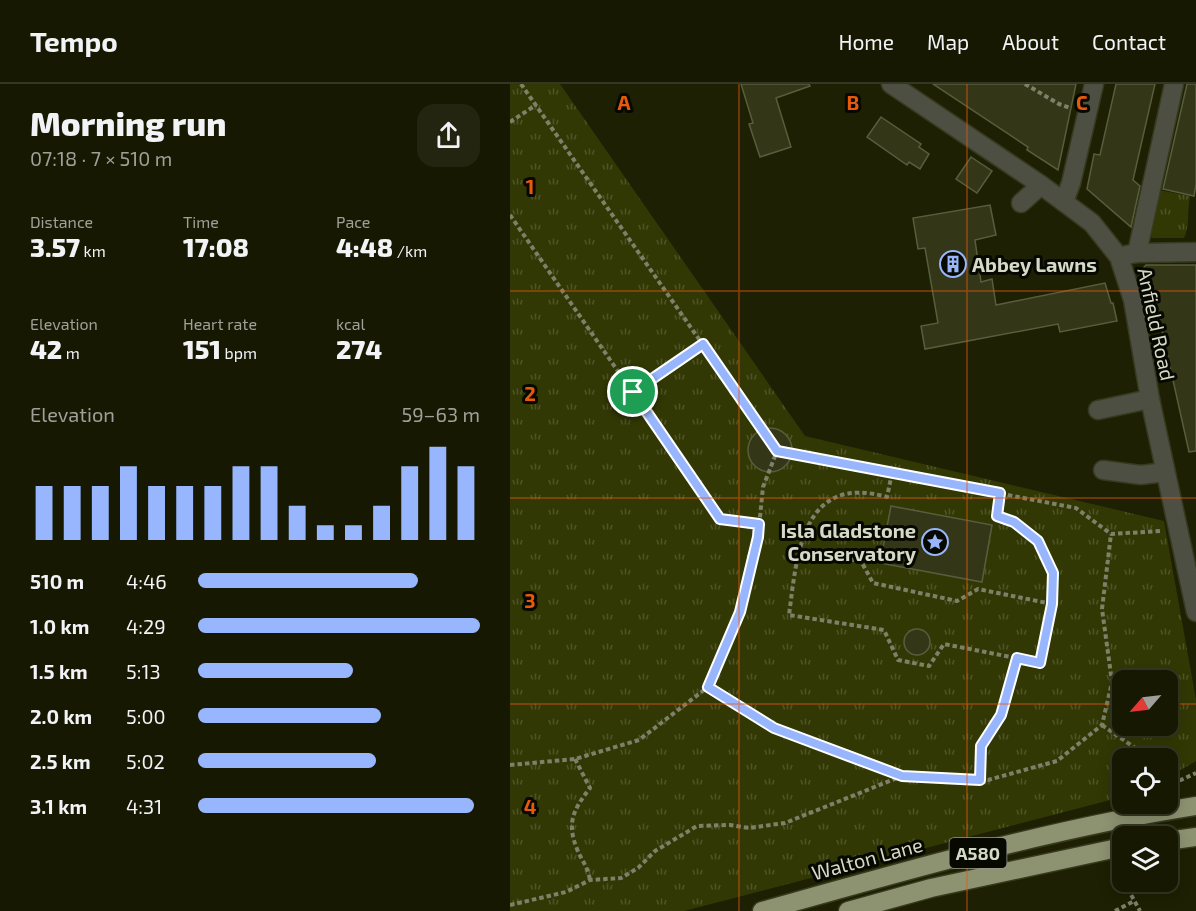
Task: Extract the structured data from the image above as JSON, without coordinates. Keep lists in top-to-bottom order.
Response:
{
  "streets": {
    "highway": ["A580", "Walton Lane"],
    "street": ["Anfield Road"]
  },
  "places": {
    "building": ["Abbey Lawns"],
    "place": ["Isla Gladstone Conservatory"]
  },
  "north": "bottom left",
  "page": {
    "header": "Tempo",
    "nav": [
      "Home",
      "Map",
      "About",
      "Contact"
    ],
    "heading": ["Morning run", "07:18 · 7 × 510 m"],
    "stats": [
      ["Distance", "3.57 km"],
      ["Time", "17:08"],
      ["Pace", "4:48 /km"],
      ["Elevation", "42 m"],
      ["Heart rate", "151 bpm"],
      ["kcal", "274"]
    ],
    "chart": ["Elevation", "59–63 m"],
    "list": [
      {
        "name": "510 m",
        "note": "4:46"
      },
      {
        "name": "1.0 km",
        "note": "4:29"
      },
      {
        "name": "1.5 km",
        "note": "5:13"
      },
      {
        "name": "2.0 km",
        "note": "5:00"
      },
      {
        "name": "2.5 km",
        "note": "5:02"
      },
      {
        "name": "3.1 km",
        "note": "4:31"
      }
    ]
  },
  "grid": {
    "columns": ["A", "B", "C"],
    "rows": [
      "1",
      "2",
      "3",
      "4"
    ]
  }
}
